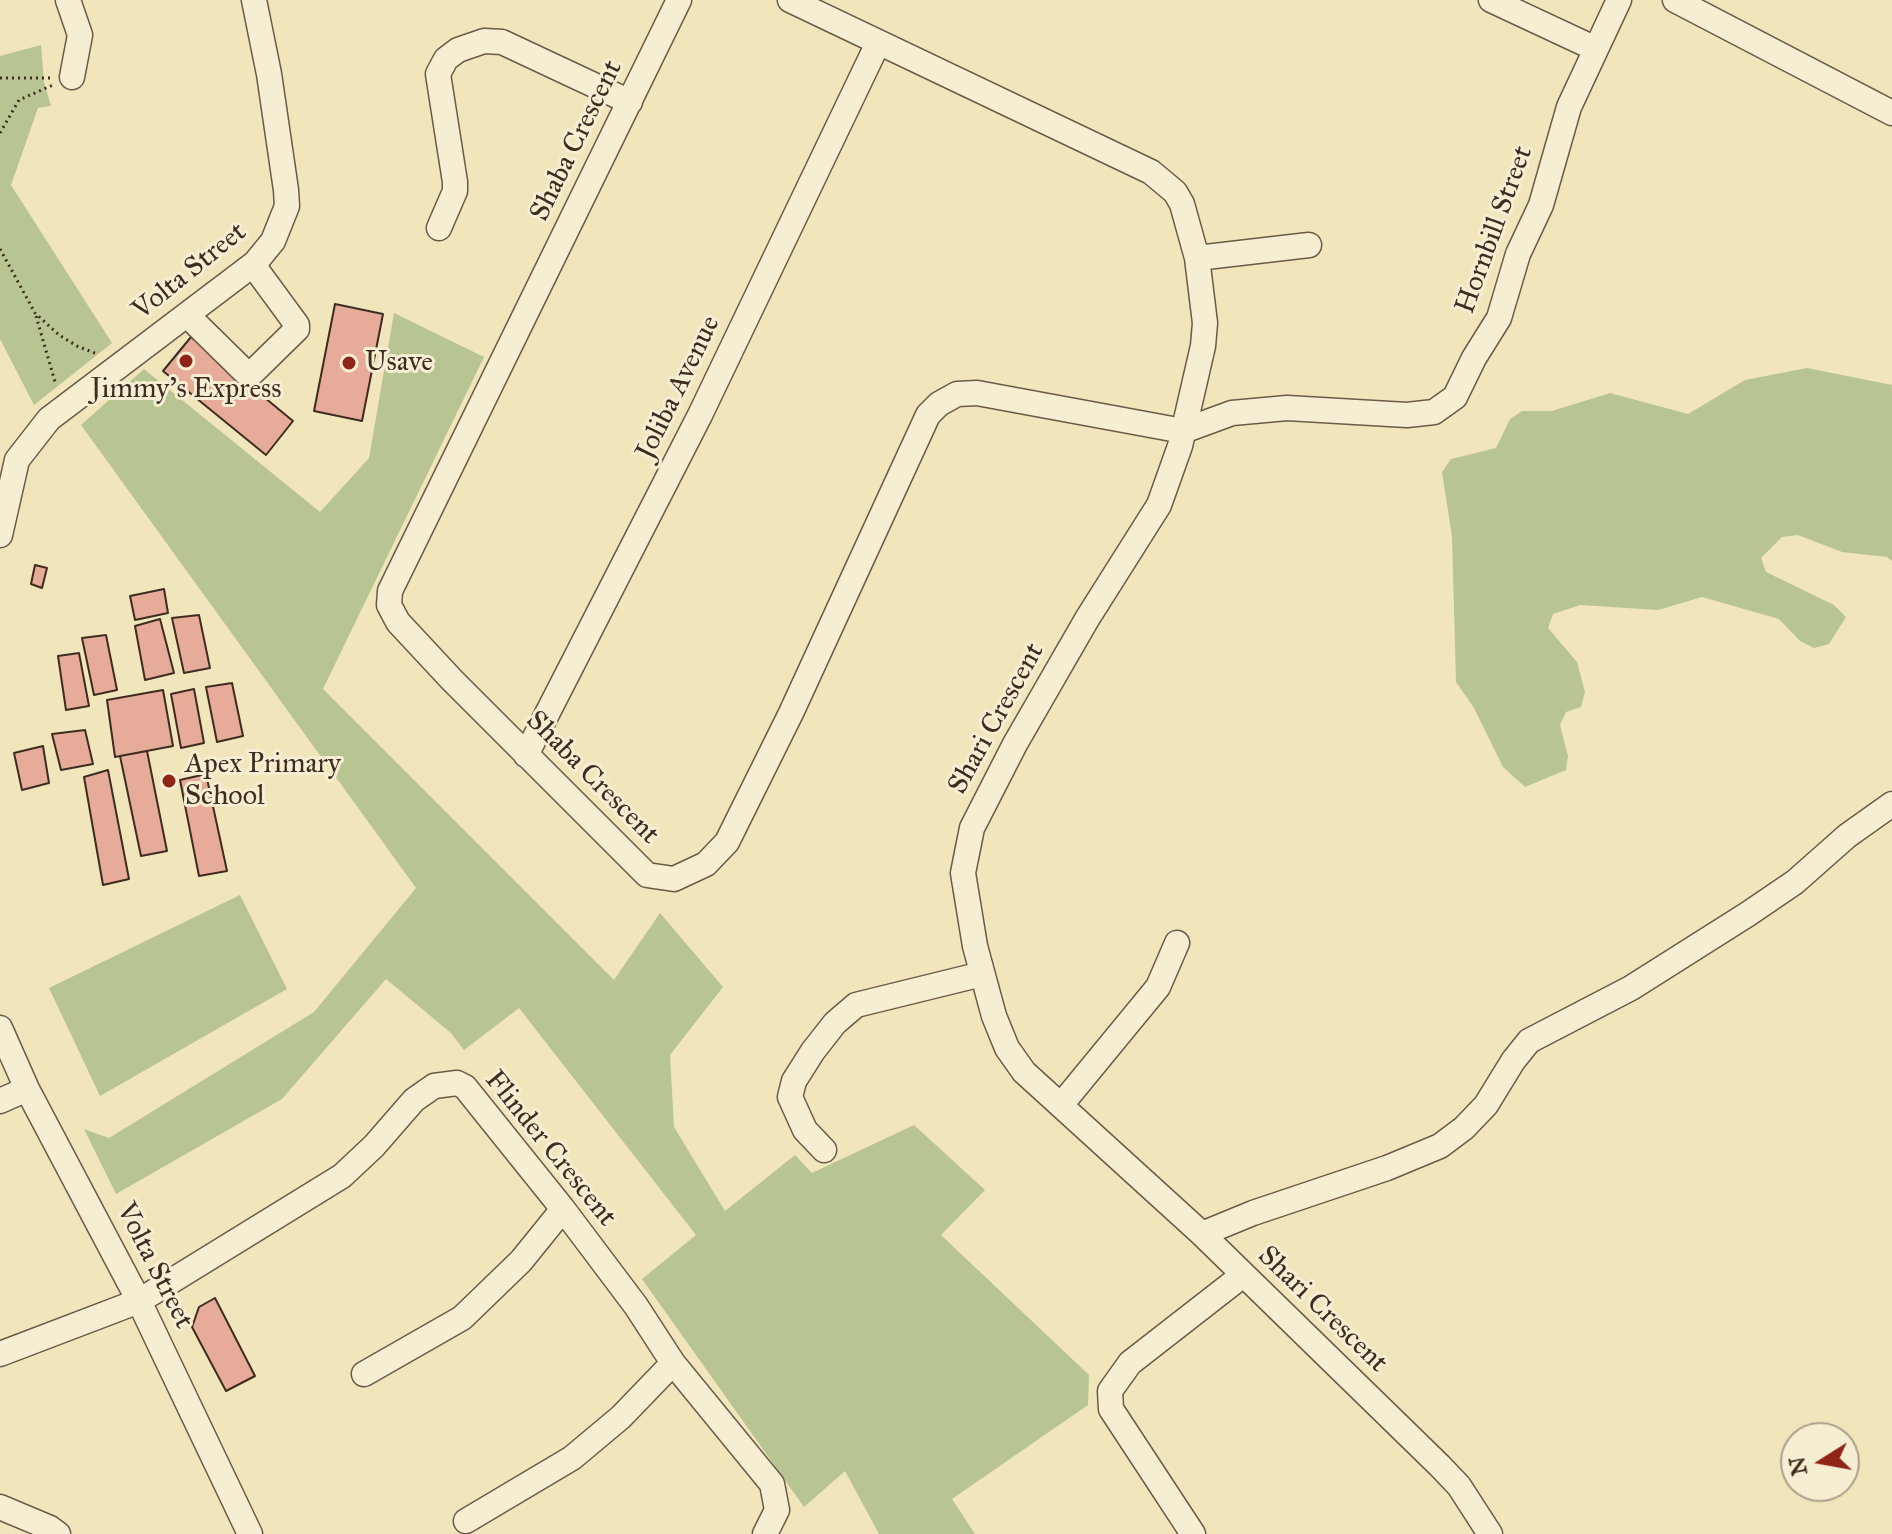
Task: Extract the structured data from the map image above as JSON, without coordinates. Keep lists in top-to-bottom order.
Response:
{
  "streets": {
    "street": [
      "Shaba Crescent",
      "Hornbill Street",
      "Volta Street",
      "Joliba Avenue",
      "Shari Crescent",
      "Flinder Crescent"
    ]
  },
  "crossings": [
    ["Shaba Crescent", "Hornbill Street"],
    ["Shaba Crescent", "Joliba Avenue"],
    ["Shaba Crescent", "Shari Crescent"],
    ["Hornbill Street", "Shari Crescent"],
    ["Volta Street", "Flinder Crescent"],
    ["Joliba Avenue", "Shari Crescent"]
  ],
  "places": ["Jimmy's Express", "Usave", "Apex Primary School"],
  "north": "left"
}
